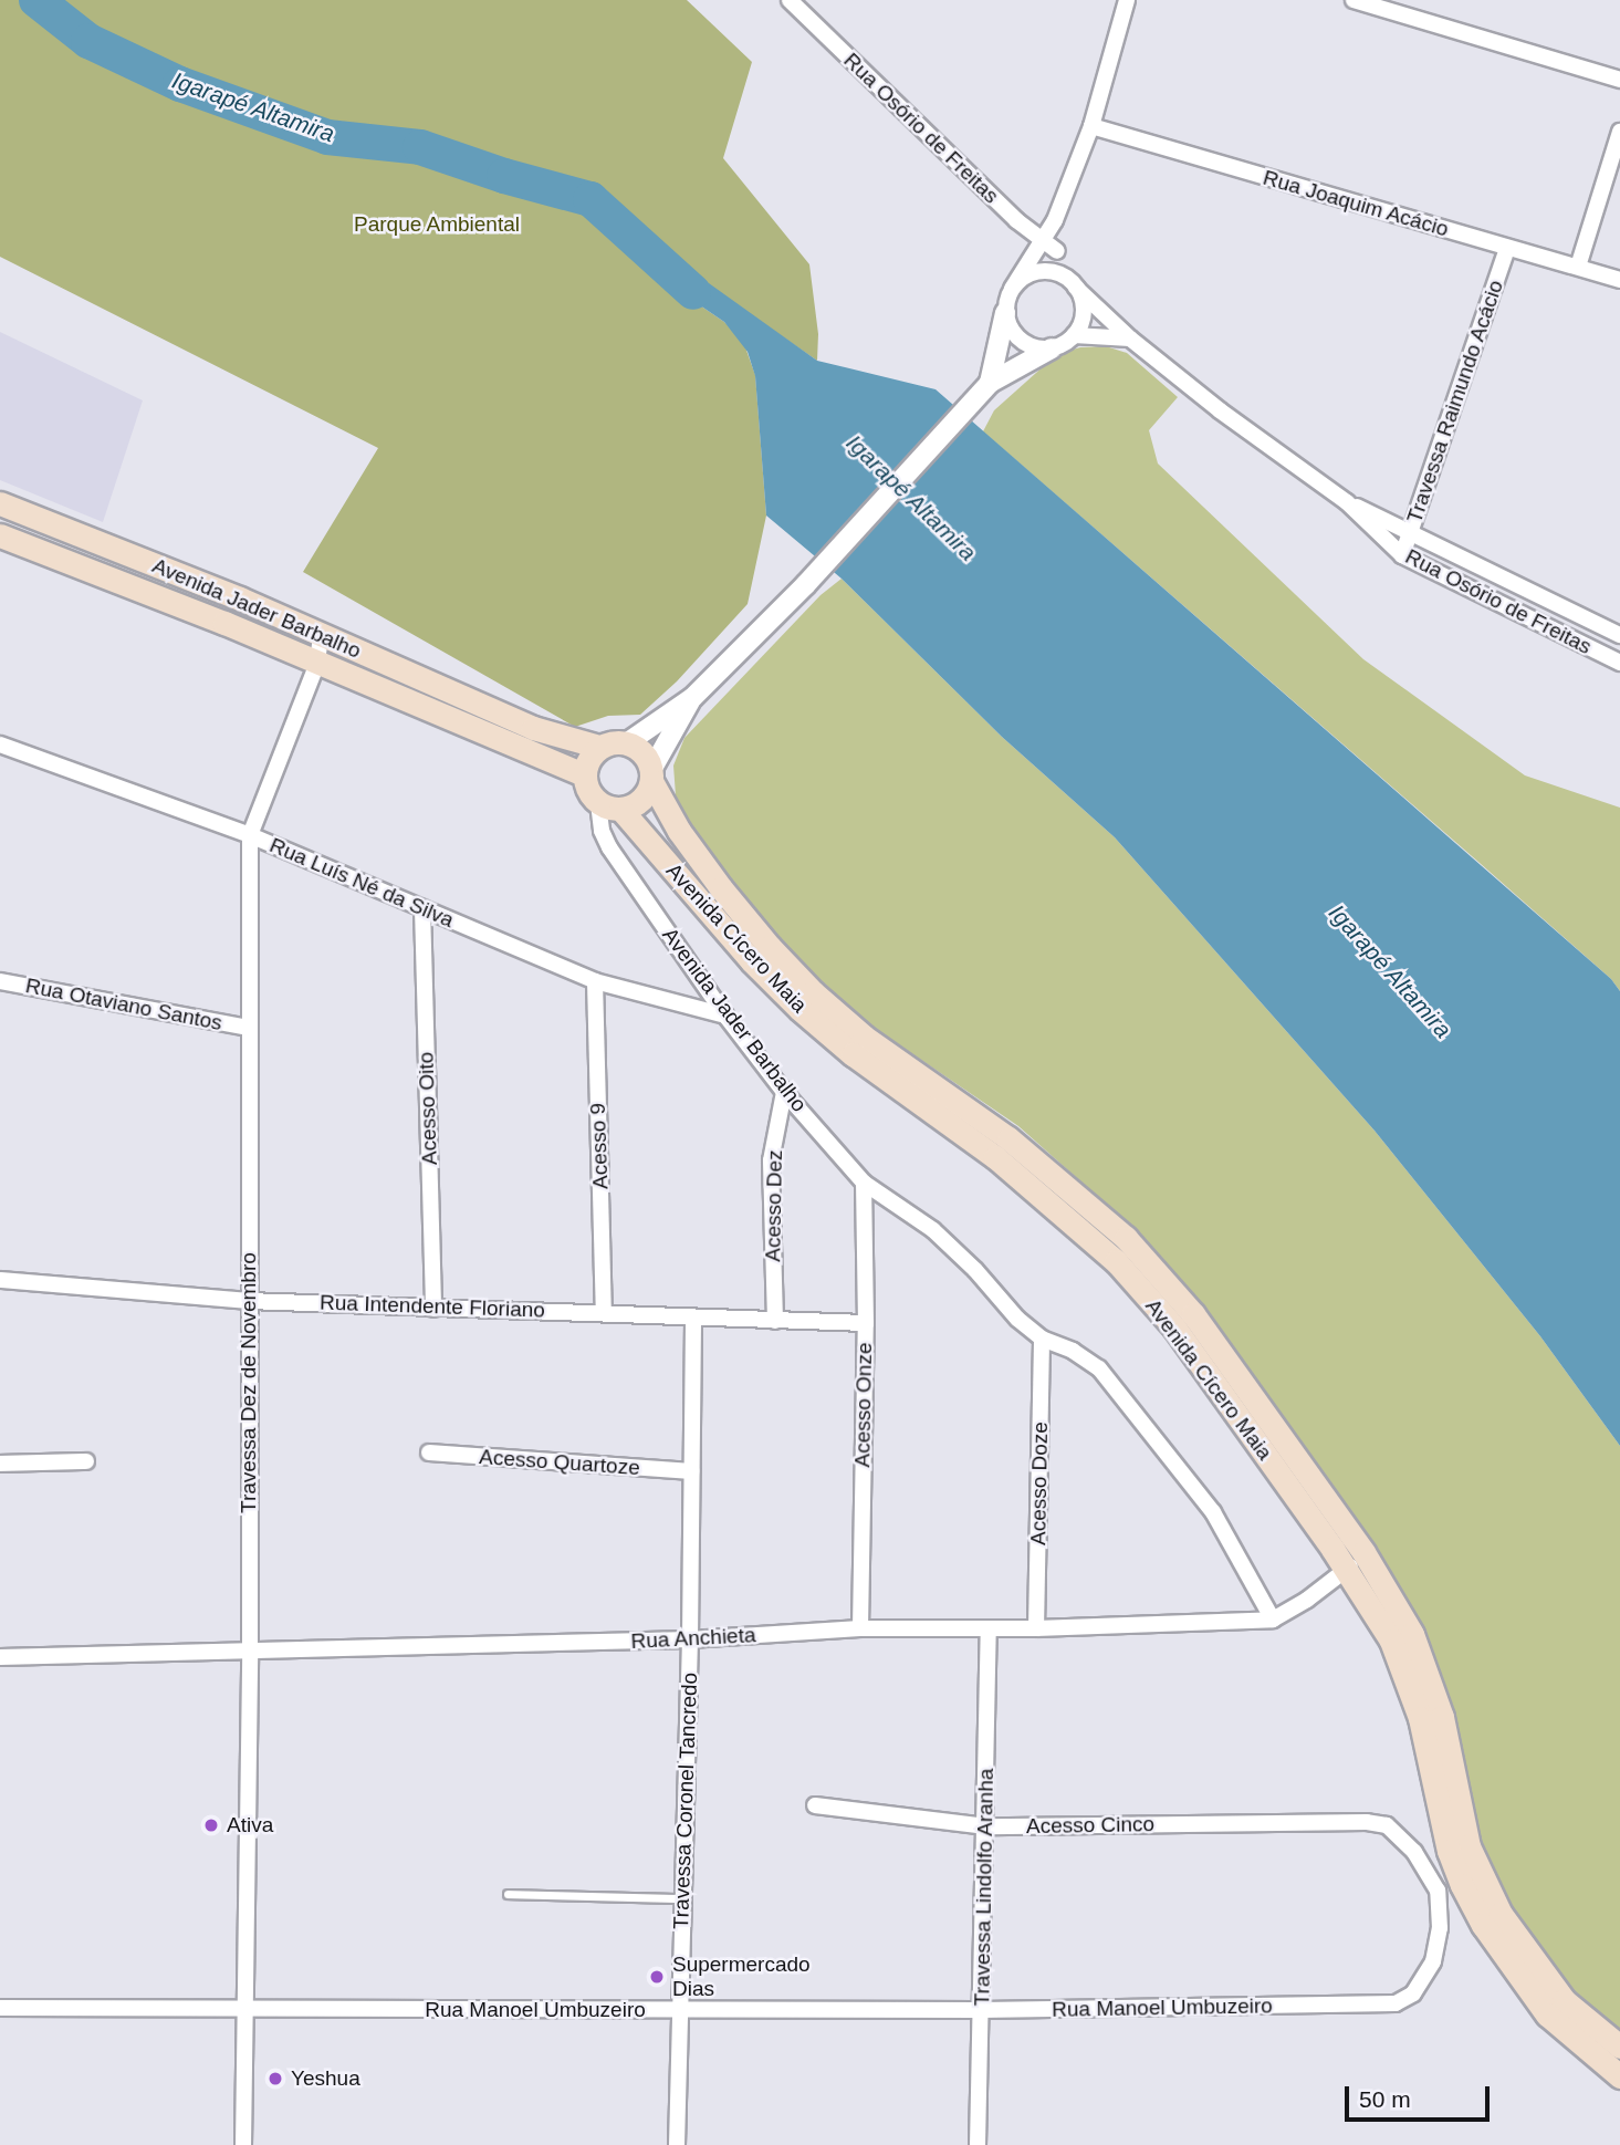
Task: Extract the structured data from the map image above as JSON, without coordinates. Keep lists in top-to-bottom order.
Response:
{
  "streets": {
    "main road": ["Avenida Jader Barbalho", "Avenida Cícero Maia"],
    "street": [
      "Rua Osório de Freitas",
      "Rua Joaquim Acácio",
      "Travessa Raimundo Acácio",
      "Rua Luís Né da Silva",
      "Rua Otaviano Santos",
      "Acesso Oito",
      "Acesso 9",
      "Acesso Dez",
      "Rua Intendente Floriano",
      "Travessa Dez de Novembro",
      "Acesso Onze",
      "Acesso Quartoze",
      "Acesso Doze",
      "Rua Anchieta",
      "Travessa Coronel Tancredo",
      "Acesso Cinco",
      "Travessa Lindolfo Aranha",
      "Rua Manoel Umbuzeiro"
    ]
  },
  "crossings": [
    ["Rua Osório de Freitas", "Travessa Raimundo Acácio"],
    ["Rua Joaquim Acácio", "Travessa Raimundo Acácio"],
    ["Avenida Jader Barbalho", "Rua Luís Né da Silva"],
    ["Avenida Jader Barbalho", "Avenida Cícero Maia"],
    ["Avenida Jader Barbalho", "Acesso Dez"],
    ["Avenida Jader Barbalho", "Travessa Dez de Novembro"],
    ["Avenida Jader Barbalho", "Acesso Onze"],
    ["Avenida Jader Barbalho", "Acesso Doze"],
    ["Avenida Jader Barbalho", "Rua Anchieta"],
    ["Rua Luís Né da Silva", "Acesso Oito"],
    ["Rua Luís Né da Silva", "Acesso 9"],
    ["Rua Luís Né da Silva", "Travessa Dez de Novembro"],
    ["Avenida Cícero Maia", "Rua Anchieta"],
    ["Rua Otaviano Santos", "Travessa Dez de Novembro"],
    ["Acesso Oito", "Rua Intendente Floriano"],
    ["Acesso 9", "Rua Intendente Floriano"],
    ["Acesso Dez", "Rua Intendente Floriano"],
    ["Rua Intendente Floriano", "Travessa Dez de Novembro"],
    ["Rua Intendente Floriano", "Acesso Onze"],
    ["Rua Intendente Floriano", "Travessa Coronel Tancredo"],
    ["Travessa Dez de Novembro", "Rua Anchieta"],
    ["Travessa Dez de Novembro", "Rua Manoel Umbuzeiro"],
    ["Acesso Onze", "Rua Anchieta"],
    ["Acesso Quartoze", "Travessa Coronel Tancredo"],
    ["Acesso Doze", "Rua Anchieta"],
    ["Rua Anchieta", "Travessa Coronel Tancredo"],
    ["Rua Anchieta", "Travessa Lindolfo Aranha"],
    ["Travessa Coronel Tancredo", "Rua Manoel Umbuzeiro"],
    ["Acesso Cinco", "Travessa Lindolfo Aranha"],
    ["Acesso Cinco", "Rua Manoel Umbuzeiro"],
    ["Travessa Lindolfo Aranha", "Rua Manoel Umbuzeiro"]
  ],
  "water": ["Igarapé Altamira"],
  "parks": ["Parque Ambiental"],
  "places": ["Ativa", "Supermercado Dias", "Yeshua"],
  "scale_bar": "50 m"
}
